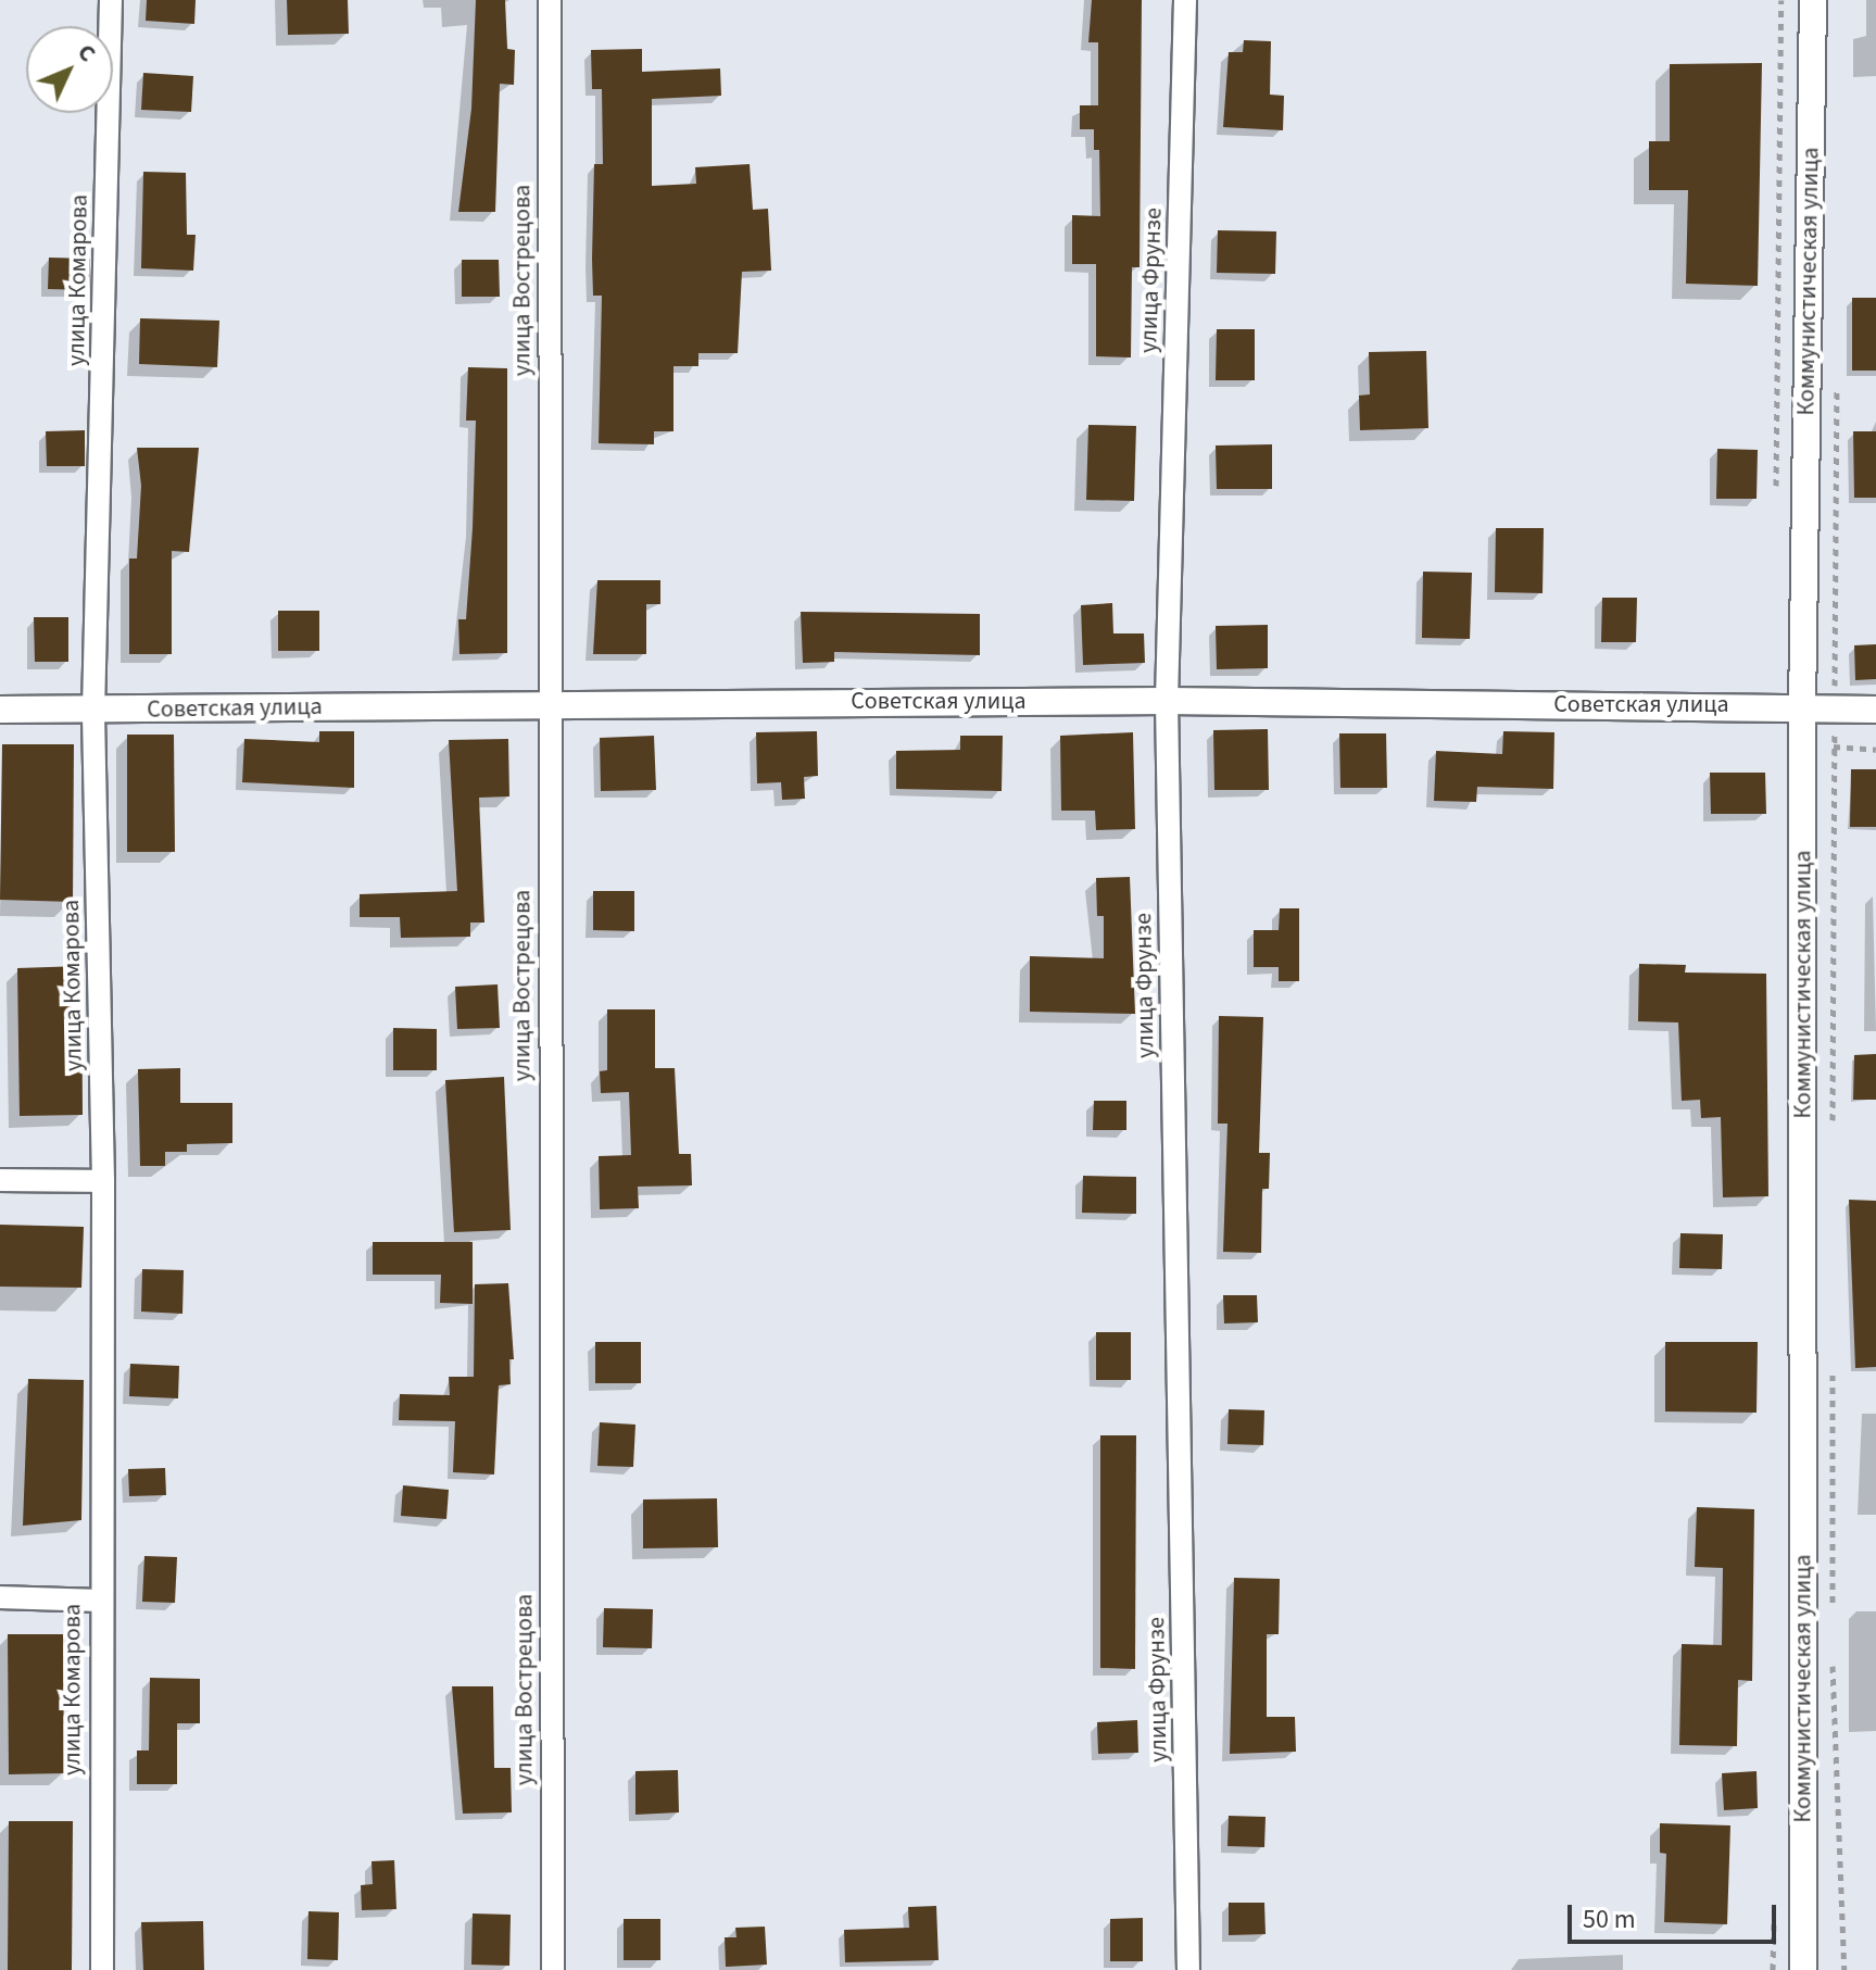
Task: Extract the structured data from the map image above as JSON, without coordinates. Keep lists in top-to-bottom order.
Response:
{
  "streets": {
    "street": [
      "улица Комарова",
      "улица Вострецова",
      "улица Фрунзе",
      "Коммунистическая улица",
      "Советская улица"
    ]
  },
  "crossings": [
    ["улица Комарова", "Советская улица"],
    ["улица Вострецова", "Советская улица"],
    ["улица Фрунзе", "Советская улица"],
    ["Коммунистическая улица", "Советская улица"]
  ],
  "scale_bar": "50 m",
  "north": "top right"
}
